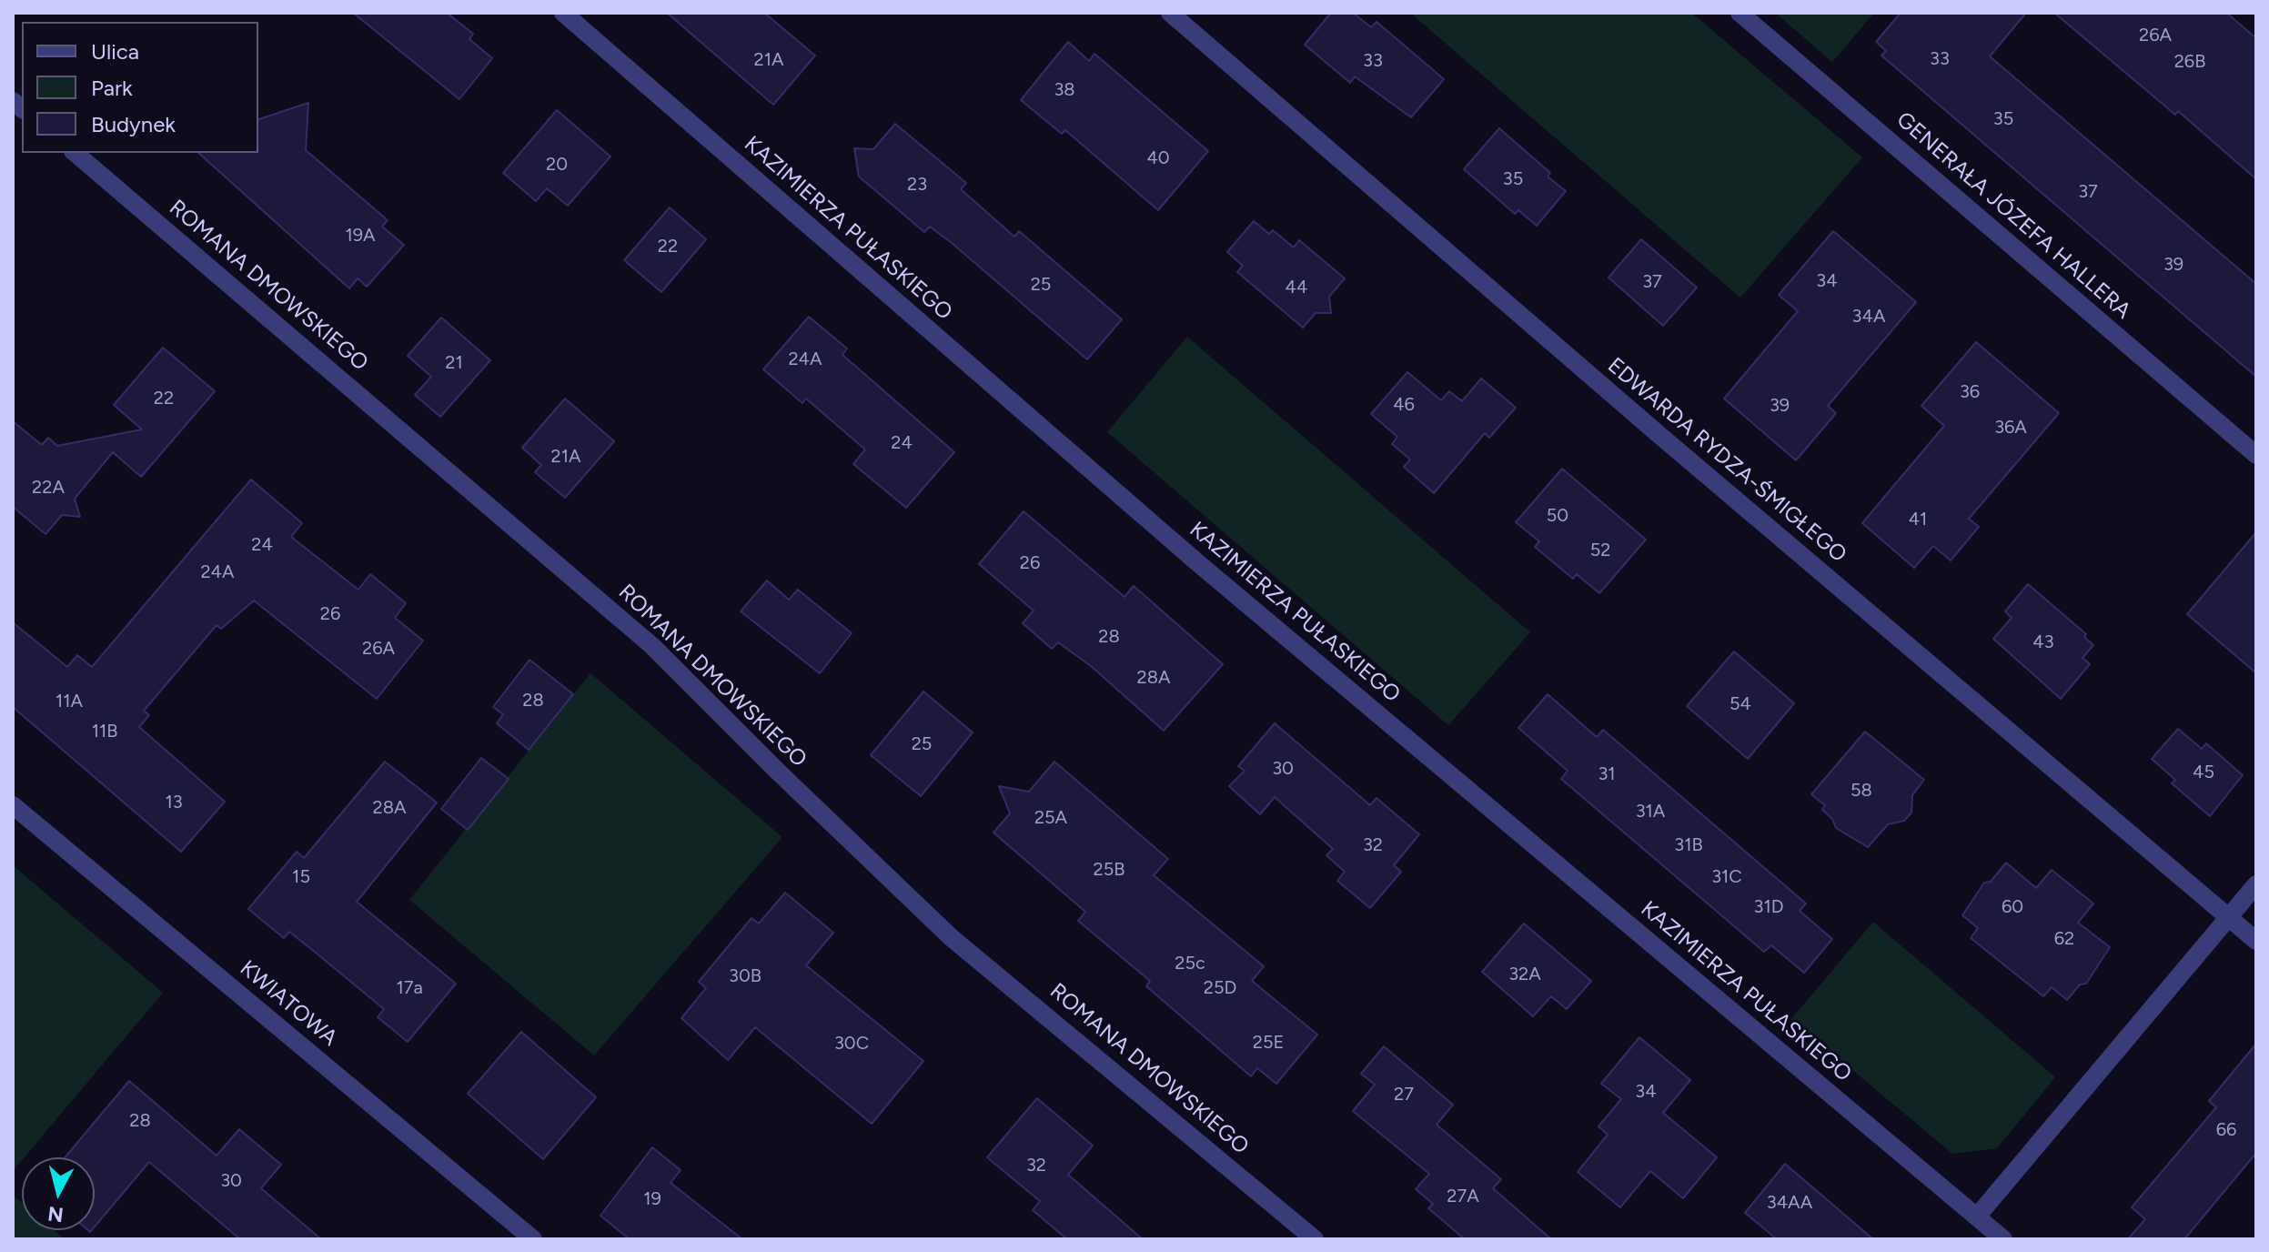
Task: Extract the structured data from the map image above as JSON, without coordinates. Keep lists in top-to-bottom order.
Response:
{
  "streets": {
    "street": [
      "GENERAŁA JÓZEFA HALLERA",
      "KAZIMIERZA PUŁASKIEGO",
      "ROMANA DMOWSKIEGO",
      "EDWARDA RYDZA-ŚMIGŁEGO",
      "KWIATOWA"
    ]
  },
  "house_numbers": [
    "26A",
    "33",
    "21A",
    "33",
    "26B",
    "38",
    "35",
    "40",
    "20",
    "35",
    "23",
    "37",
    "19A",
    "22",
    "39",
    "34",
    "37",
    "25",
    "44",
    "34A",
    "24A",
    "21",
    "36",
    "22",
    "46",
    "39",
    "36A",
    "24",
    "21A",
    "22A",
    "50",
    "41",
    "24",
    "52",
    "26",
    "24A",
    "26",
    "28",
    "43",
    "26A",
    "28A",
    "28",
    "11A",
    "54",
    "11B",
    "25",
    "30",
    "45",
    "31",
    "58",
    "13",
    "28A",
    "31A",
    "25A",
    "32",
    "31B",
    "25B",
    "15",
    "31C",
    "31D",
    "60",
    "62",
    "25c",
    "32A",
    "30B",
    "17a",
    "25D",
    "25E",
    "30C",
    "34",
    "27",
    "28",
    "66",
    "32",
    "30",
    "27A",
    "19",
    "34AA"
  ],
  "legend": ["Ulica", "Park", "Budynek"],
  "north": "bottom"
}
